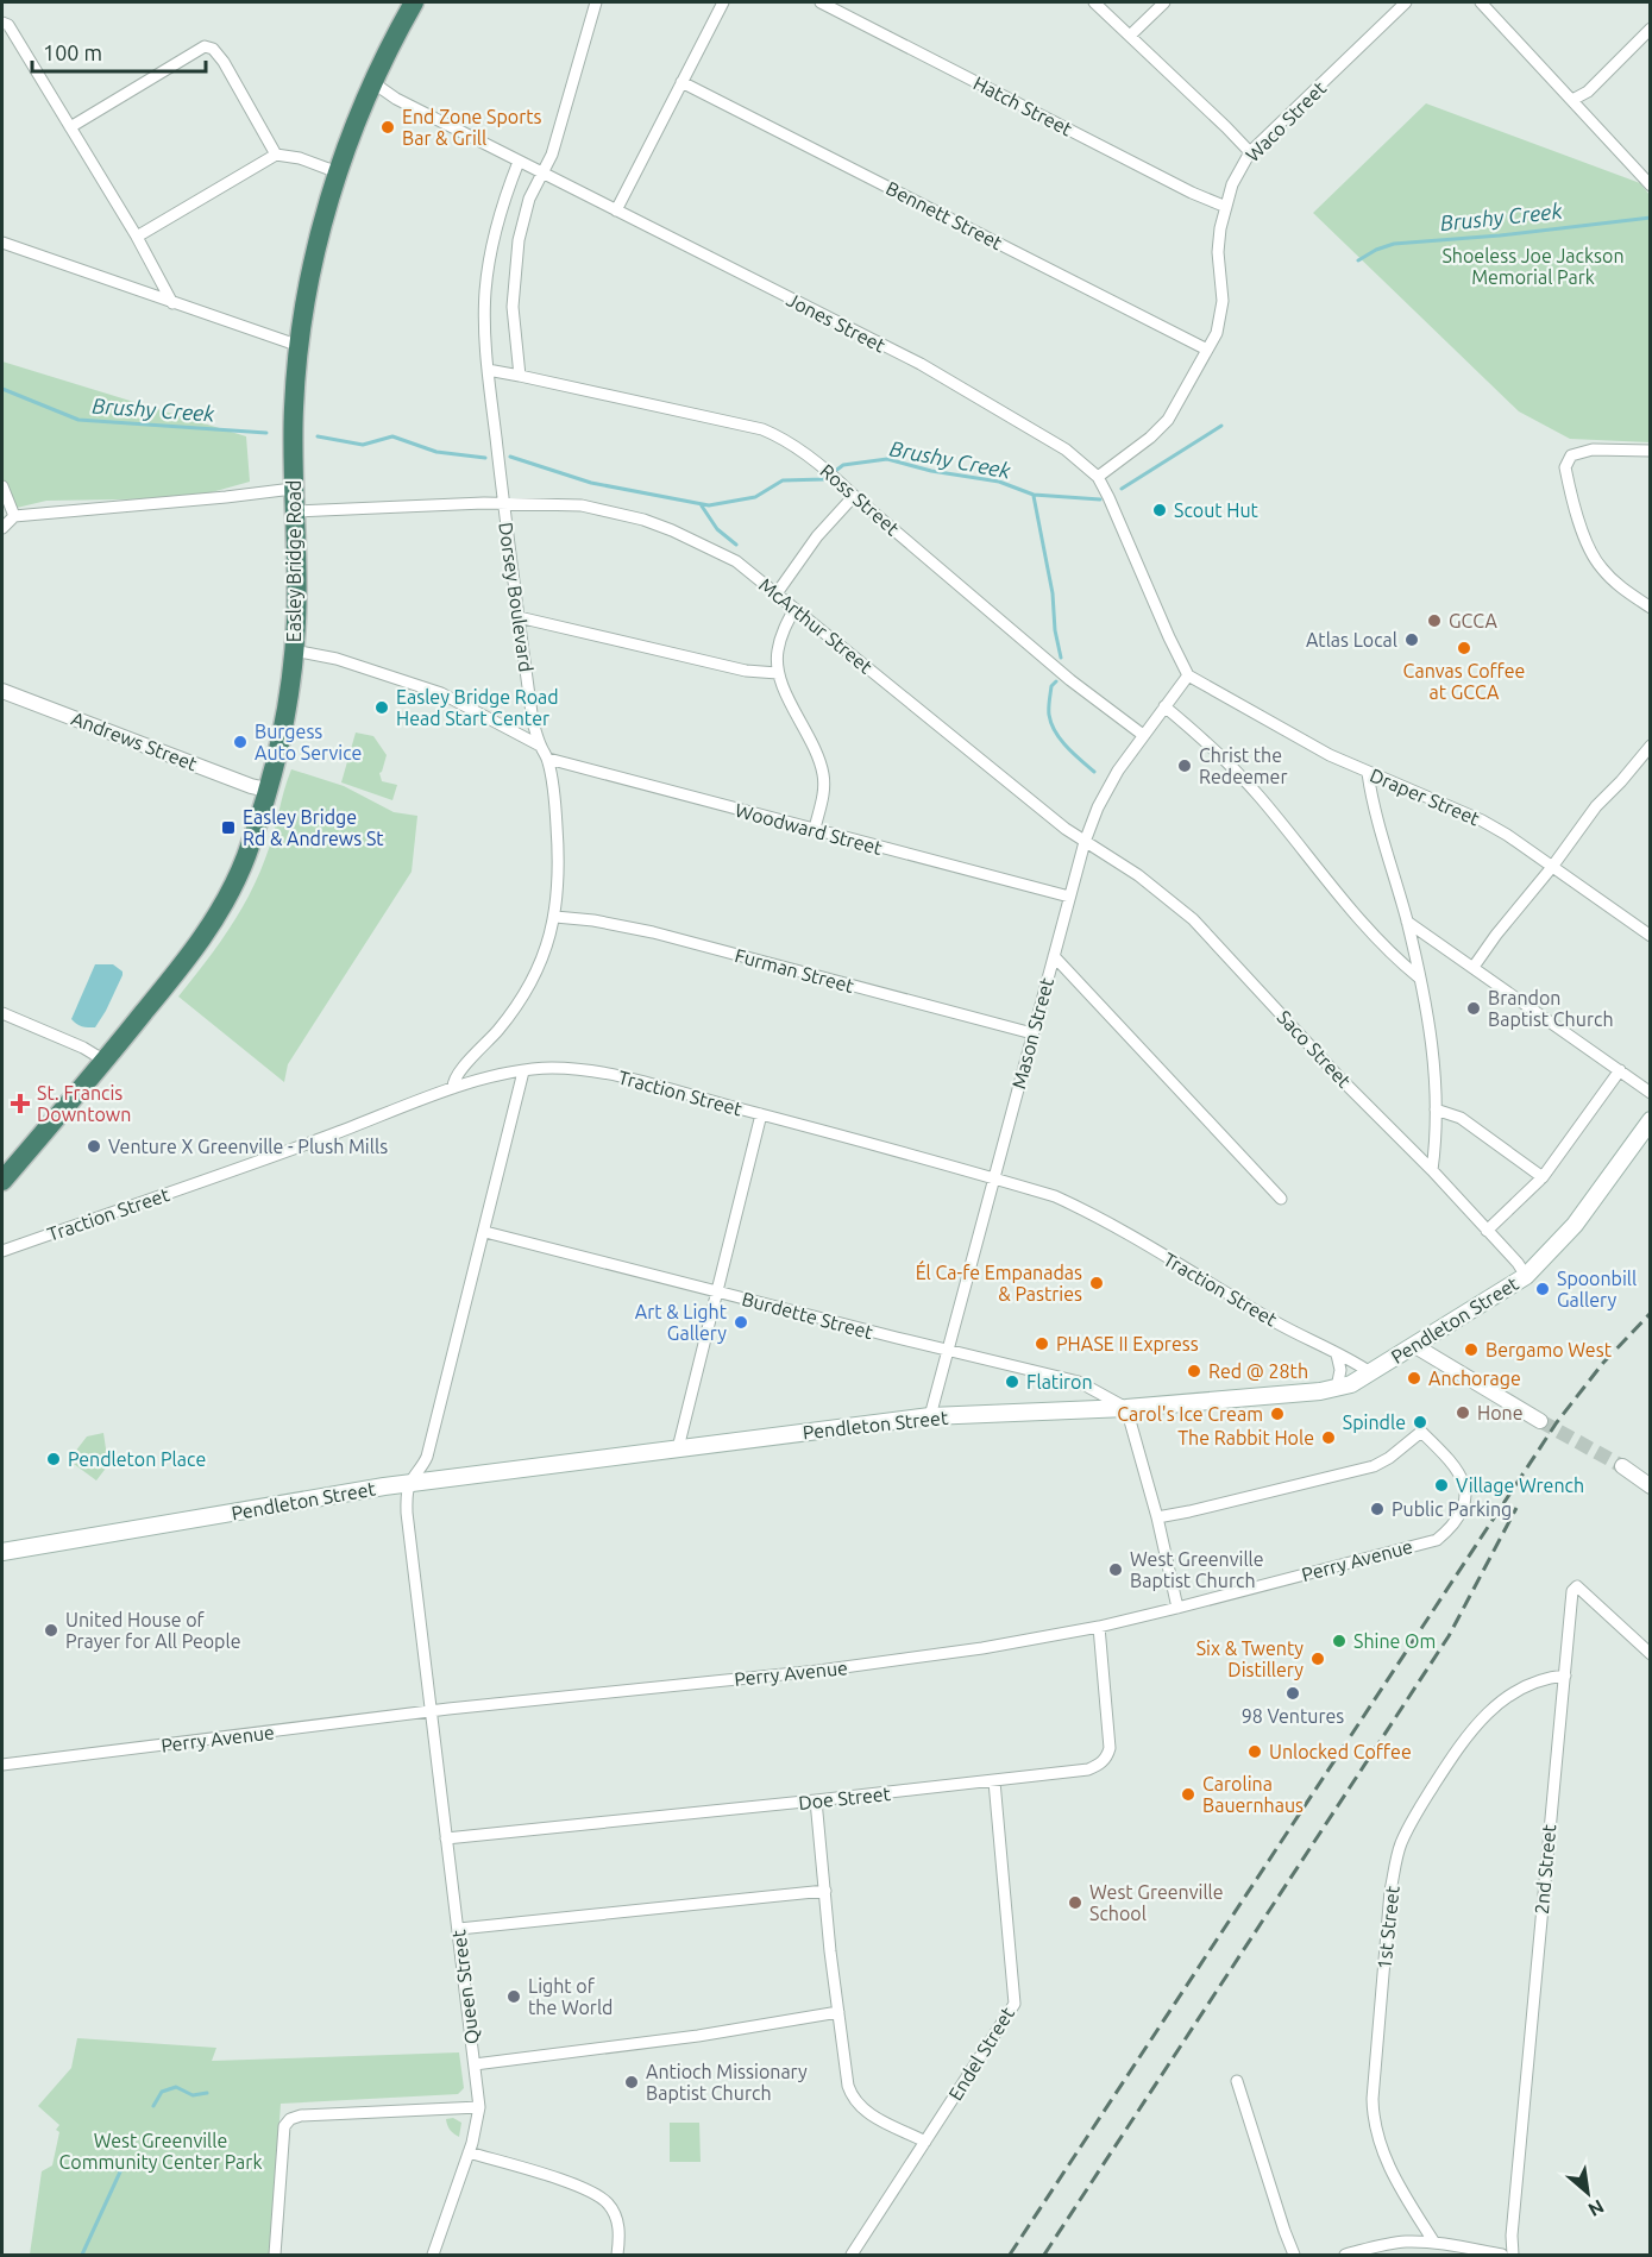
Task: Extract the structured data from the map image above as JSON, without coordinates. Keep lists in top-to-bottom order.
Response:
{
  "streets": {
    "highway": ["Easley Bridge Road"],
    "main road": ["Pendleton Street"],
    "street": [
      "Hatch Street",
      "Waco Street",
      "Bennett Street",
      "Jones Street",
      "Ross Street",
      "Dorsey Boulevard",
      "McArthur Street",
      "Andrews Street",
      "Draper Street",
      "Woodward Street",
      "Furman Street",
      "Mason Street",
      "Saco Street",
      "Traction Street",
      "Burdette Street",
      "Perry Avenue",
      "Doe Street",
      "2nd Street",
      "1st Street",
      "Queen Street",
      "Endel Street"
    ]
  },
  "crossings": [
    ["Hatch Street", "Waco Street"],
    ["Waco Street", "Bennett Street"],
    ["Waco Street", "Jones Street"],
    ["Jones Street", "Easley Bridge Road"],
    ["Jones Street", "Dorsey Boulevard"],
    ["Jones Street", "Draper Street"],
    ["Jones Street", "Mason Street"],
    ["Ross Street", "Mason Street"],
    ["Easley Bridge Road", "McArthur Street"],
    ["Easley Bridge Road", "Andrews Street"],
    ["Dorsey Boulevard", "McArthur Street"],
    ["Dorsey Boulevard", "Woodward Street"],
    ["Dorsey Boulevard", "Furman Street"],
    ["Dorsey Boulevard", "Traction Street"],
    ["McArthur Street", "Mason Street"],
    ["McArthur Street", "Saco Street"],
    ["Draper Street", "Mason Street"],
    ["Woodward Street", "Mason Street"],
    ["Furman Street", "Mason Street"],
    ["Mason Street", "Saco Street"],
    ["Mason Street", "Traction Street"],
    ["Mason Street", "Burdette Street"],
    ["Mason Street", "Pendleton Street"],
    ["Saco Street", "Pendleton Street"],
    ["Traction Street", "Pendleton Street"],
    ["Burdette Street", "Pendleton Street"],
    ["Pendleton Street", "Queen Street"],
    ["Perry Avenue", "Doe Street"],
    ["Perry Avenue", "Queen Street"],
    ["Doe Street", "Queen Street"],
    ["Doe Street", "Endel Street"],
    ["2nd Street", "1st Street"]
  ],
  "water": ["Brushy Creek"],
  "parks": ["Shoeless Joe Jackson Memorial Park", "West Greenville Community Center Park"],
  "places": {
    "other": [
      "End Zone Sports Bar & Grill",
      "Scout Hut",
      "GCCA",
      "Atlas Local",
      "Canvas Coffee at GCCA",
      "Easley Bridge Road Head Start Center",
      "Burgess Auto Service",
      "Christ the Redeemer",
      "Brandon Baptist Church",
      "Venture X Greenville - Plush Mills",
      "Él Ca-fe Empanadas & Pastries",
      "Spoonbill Gallery",
      "Art & Light Gallery",
      "PHASE II Express",
      "Bergamo West",
      "Red @ 28th",
      "Anchorage",
      "Flatiron",
      "Hone",
      "Carol's Ice Cream",
      "Spindle",
      "The Rabbit Hole",
      "Pendleton Place",
      "Village Wrench",
      "Public Parking",
      "West Greenville Baptist Church",
      "United House of Prayer for All People",
      "Shine Om",
      "Six & Twenty Distillery",
      "98 Ventures",
      "Unlocked Coffee",
      "Carolina Bauernhaus",
      "West Greenville School",
      "Light of the World",
      "Antioch Missionary Baptist Church"
    ],
    "transit": ["Easley Bridge Rd & Andrews St"],
    "health": ["St. Francis Downtown"]
  },
  "scale_bar": "100 m",
  "north": "bottom right"
}
